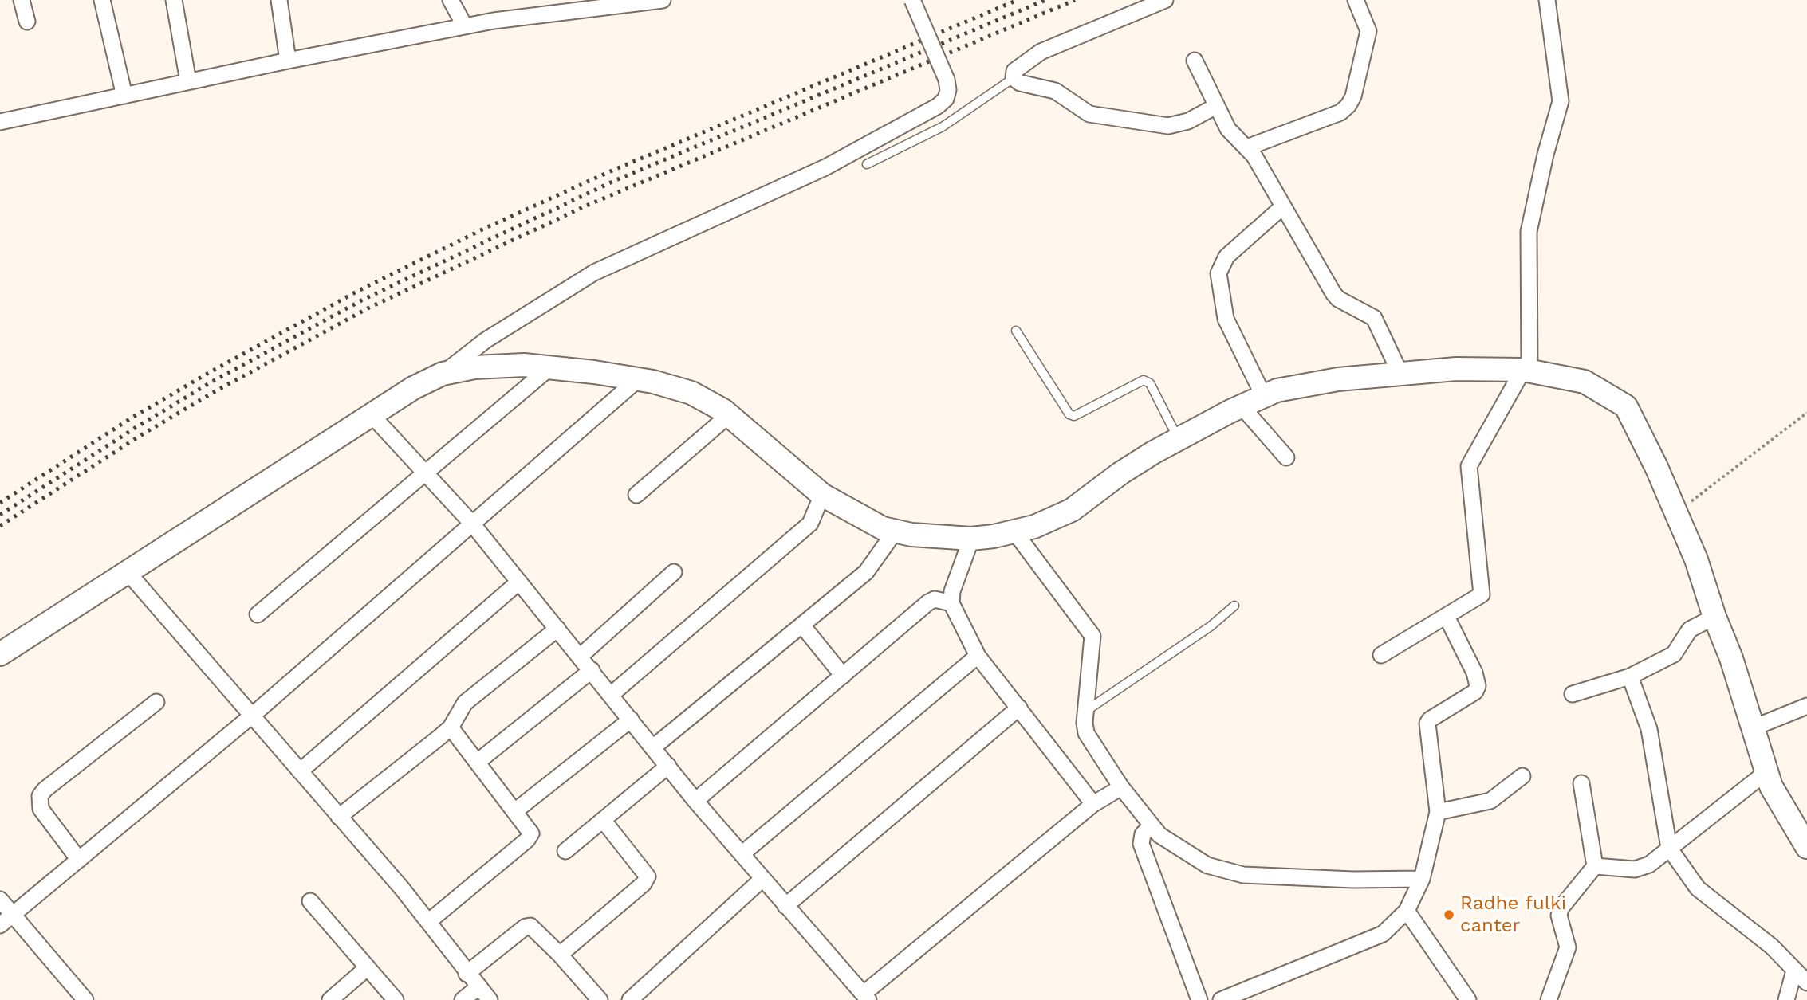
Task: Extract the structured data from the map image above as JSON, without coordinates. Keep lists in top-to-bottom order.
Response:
{
  "places": ["Radhe fulki canter"]
}
